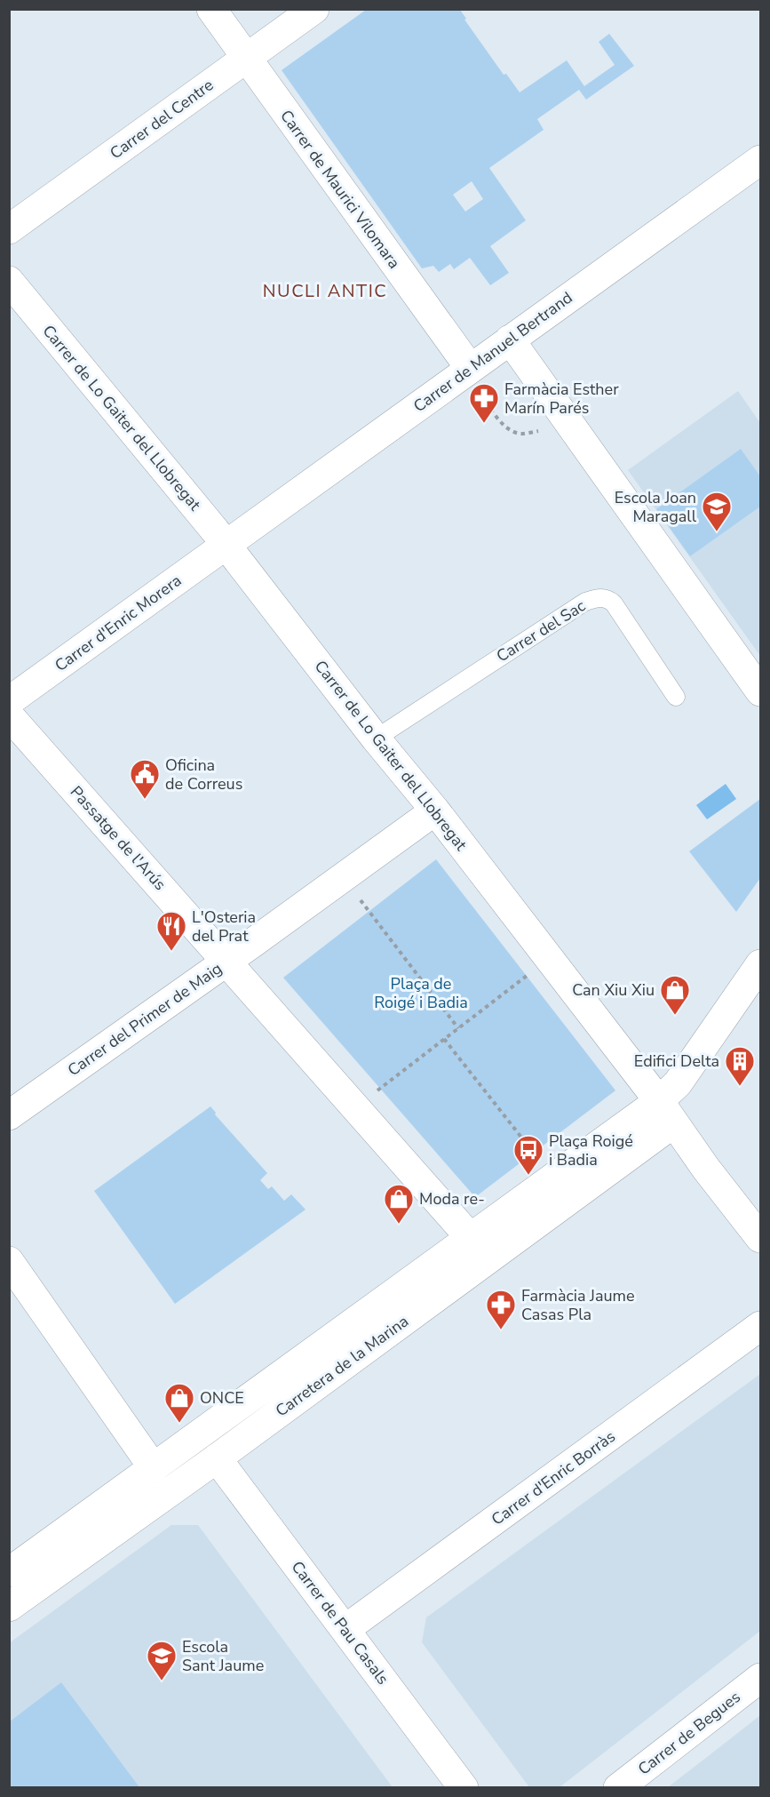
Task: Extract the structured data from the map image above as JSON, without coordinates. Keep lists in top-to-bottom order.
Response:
{
  "streets": {
    "street": [
      "Carrer del Centre",
      "Carrer de Maurici Vilomara",
      "Carrer de Manuel Bertrand",
      "Carrer de Lo Gaiter del Llobregat",
      "Carrer d'Enric Morera",
      "Passatge de l'Arús",
      "Carrer del Primer de Maig",
      "Carretera de la Marina",
      "Carrer d'Enric Borràs",
      "Carrer de Pau Casals",
      "Carrer de Begues"
    ],
    "lane": ["Carrer del Sac"]
  },
  "crossings": [
    ["Carrer del Centre", "Carrer de Maurici Vilomara"],
    ["Carrer de Maurici Vilomara", "Carrer de Manuel Bertrand"],
    ["Carrer de Manuel Bertrand", "Carrer de Lo Gaiter del Llobregat"],
    ["Carrer de Manuel Bertrand", "Carrer d'Enric Morera"],
    ["Carrer de Lo Gaiter del Llobregat", "Carrer d'Enric Morera"],
    ["Carrer de Lo Gaiter del Llobregat", "Carrer del Sac"],
    ["Carrer de Lo Gaiter del Llobregat", "Carrer del Primer de Maig"],
    ["Carrer de Lo Gaiter del Llobregat", "Carretera de la Marina"],
    ["Carrer d'Enric Morera", "Passatge de l'Arús"],
    ["Passatge de l'Arús", "Carrer del Primer de Maig"],
    ["Carretera de la Marina", "Carrer de Pau Casals"],
    ["Carrer d'Enric Borràs", "Carrer de Pau Casals"]
  ],
  "districts": ["NUCLI ANTIC"],
  "parks": ["Plaça de Roigé i Badia"],
  "places": {
    "pharmacy": ["Farmàcia Esther Marín Parés", "Farmàcia Jaume Casas Pla"],
    "school or university": ["Escola Joan Maragall", "Escola Sant Jaume"],
    "public building": ["Oficina de Correus"],
    "restaurant": ["L'Osteria del Prat"],
    "shop": ["Can Xiu Xiu", "Moda re-", "ONCE"],
    "building": ["Edifici Delta"],
    "bus stop": ["Plaça Roigé i Badia"]
  }
}
